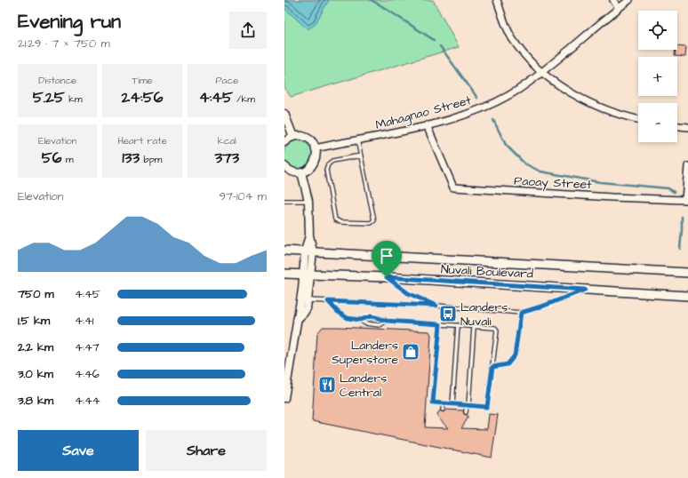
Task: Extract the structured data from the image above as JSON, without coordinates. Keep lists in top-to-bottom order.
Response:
{
  "streets": {
    "main road": ["Nuvali Boulevard"],
    "street": ["Mahagnao Street", "Paoay Street"]
  },
  "crossings": [
    ["Mahagnao Street", "Paoay Street"]
  ],
  "places": {
    "bus stop": ["Landers Nuvali"],
    "shop": ["Landers Superstore"],
    "restaurant": ["Landers Central"]
  },
  "page": {
    "heading": ["Evening run", "21:29 · 7 × 750 m"],
    "map_buttons": ["+", "−"],
    "stats": [
      ["Distance", "5.25 km"],
      ["Time", "24:56"],
      ["Pace", "4:45 /km"],
      ["Elevation", "56 m"],
      ["Heart rate", "133 bpm"],
      ["kcal", "373"]
    ],
    "chart": ["Elevation", "97–104 m"],
    "list": [
      {
        "name": "750 m",
        "note": "4:45"
      },
      {
        "name": "1.5 km",
        "note": "4:41"
      },
      {
        "name": "2.2 km",
        "note": "4:47"
      },
      {
        "name": "3.0 km",
        "note": "4:46"
      },
      {
        "name": "3.8 km",
        "note": "4:44"
      }
    ],
    "buttons": ["Save", "Share"]
  }
}
